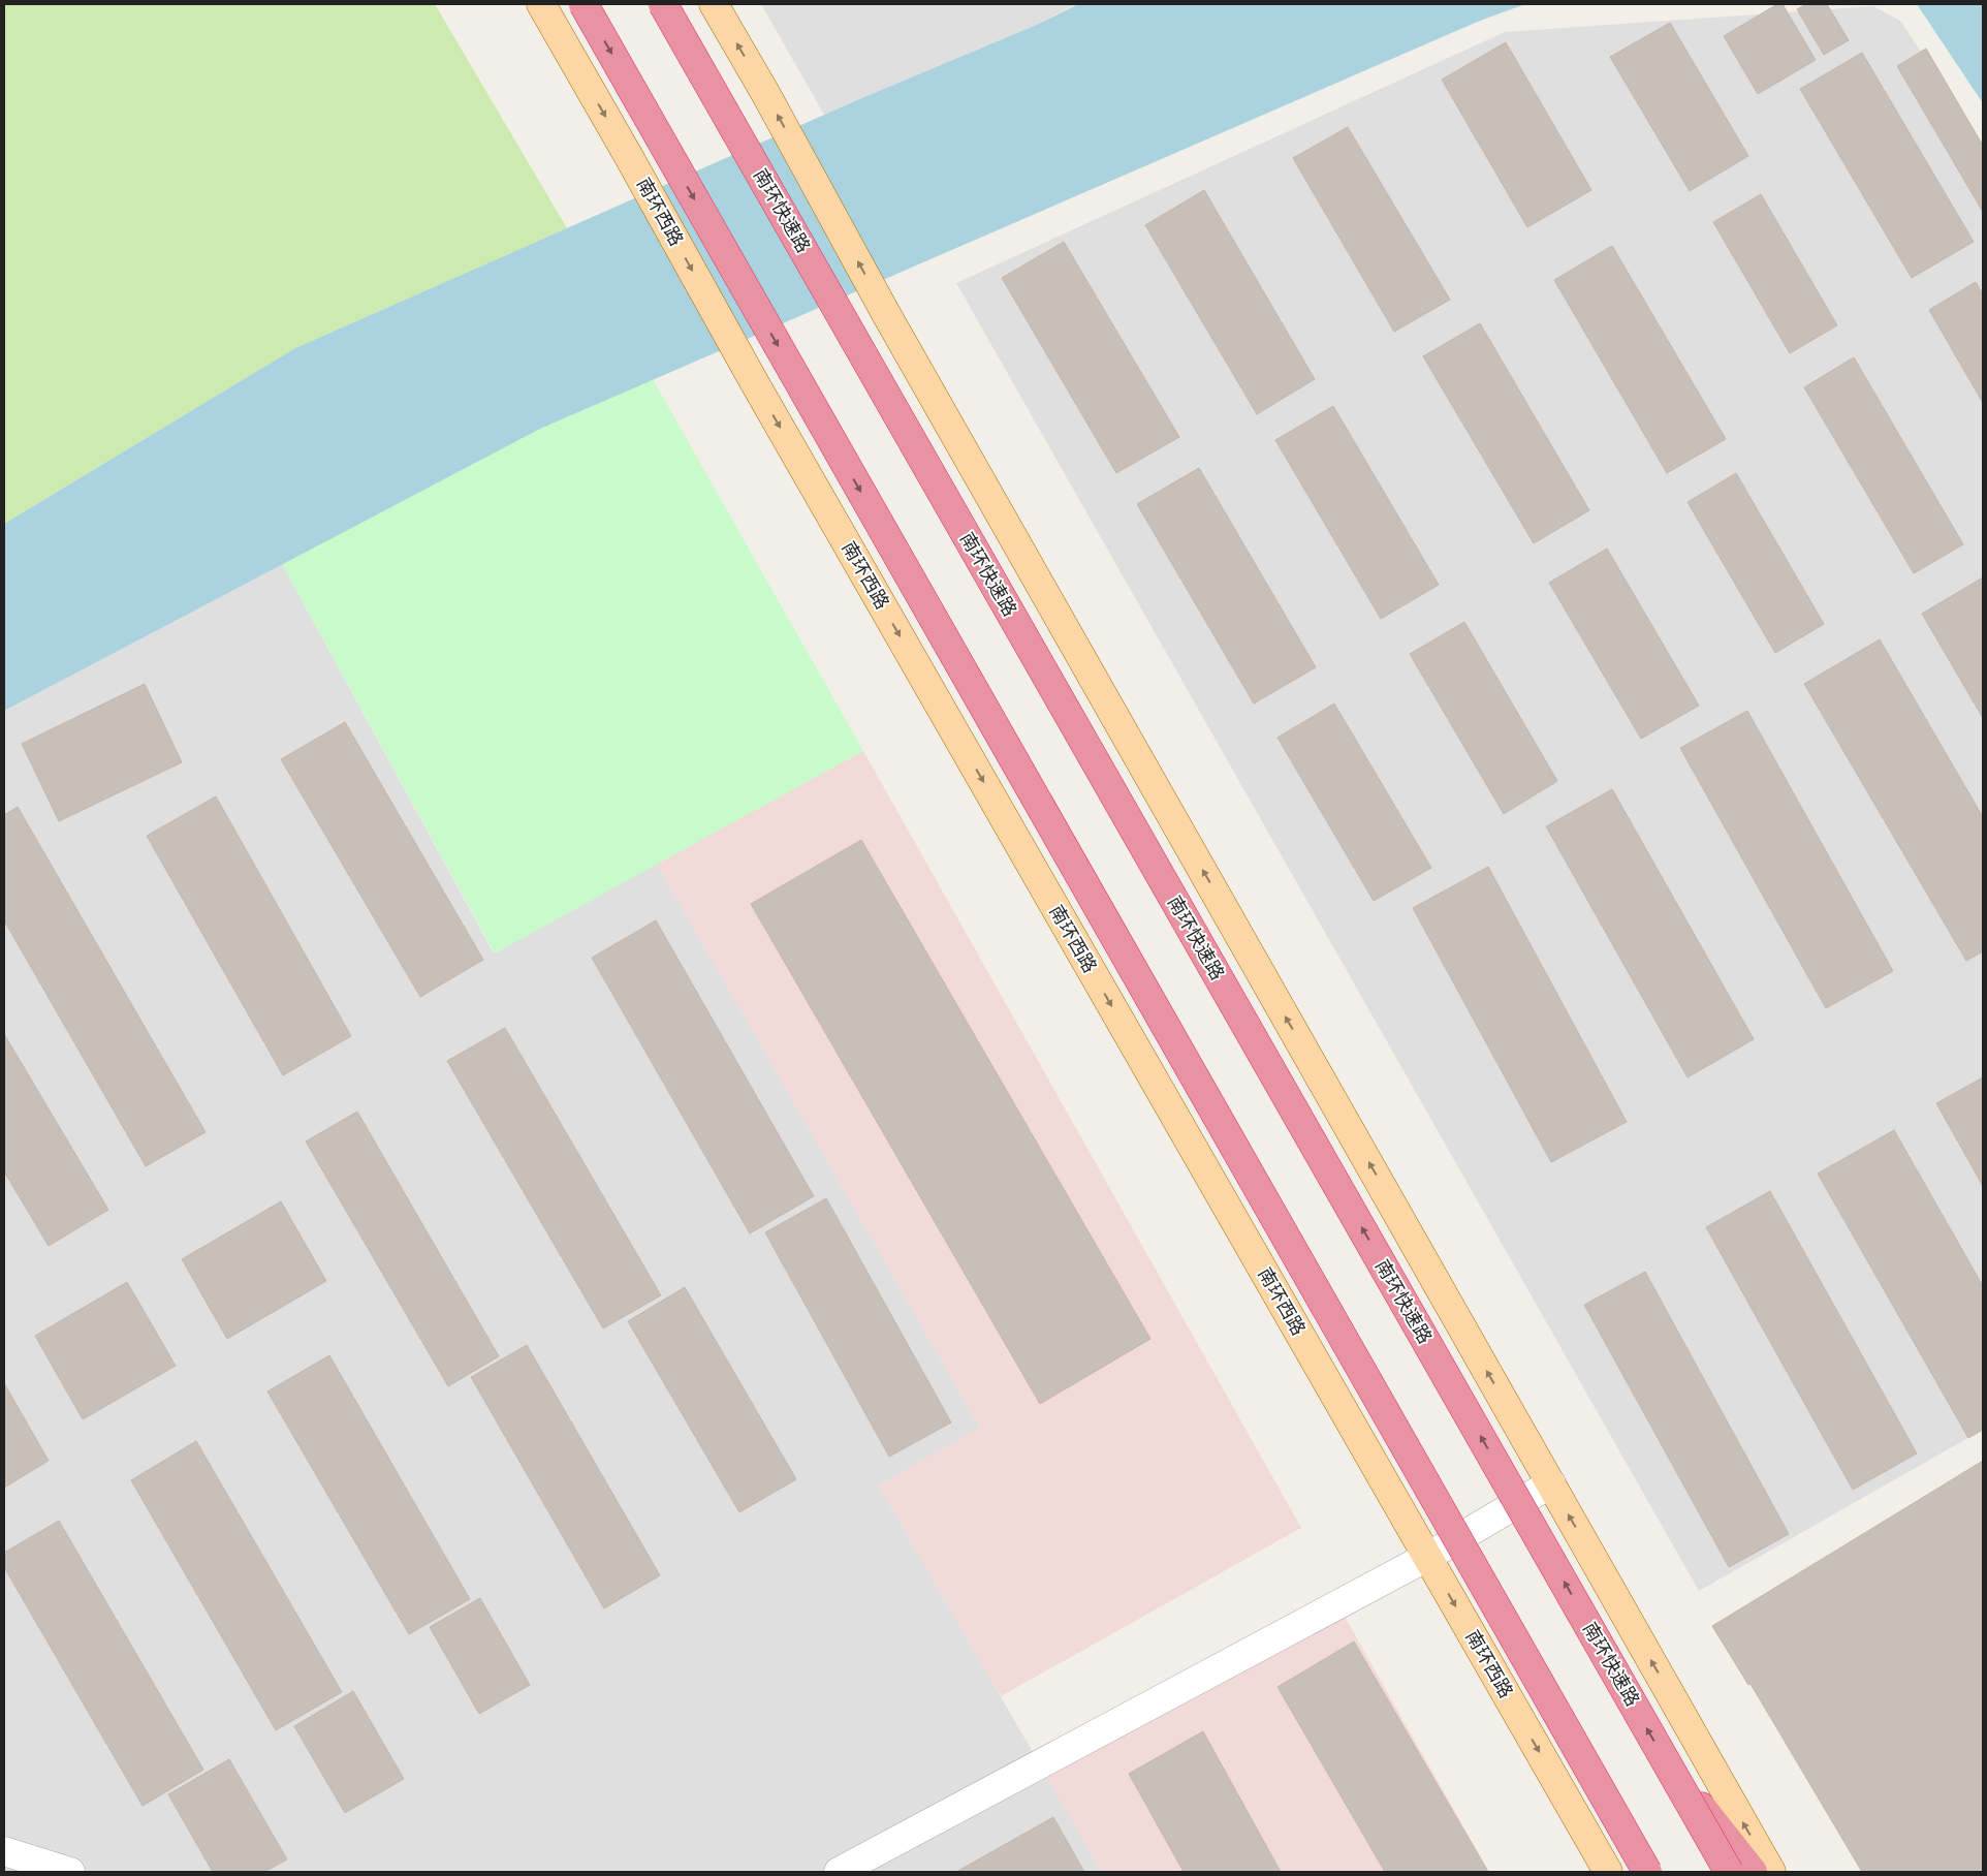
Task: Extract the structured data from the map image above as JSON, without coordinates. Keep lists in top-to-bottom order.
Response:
{
  "streets": {
    "highway": ["南环快速路"],
    "main road": ["南环西路"]
  }
}
